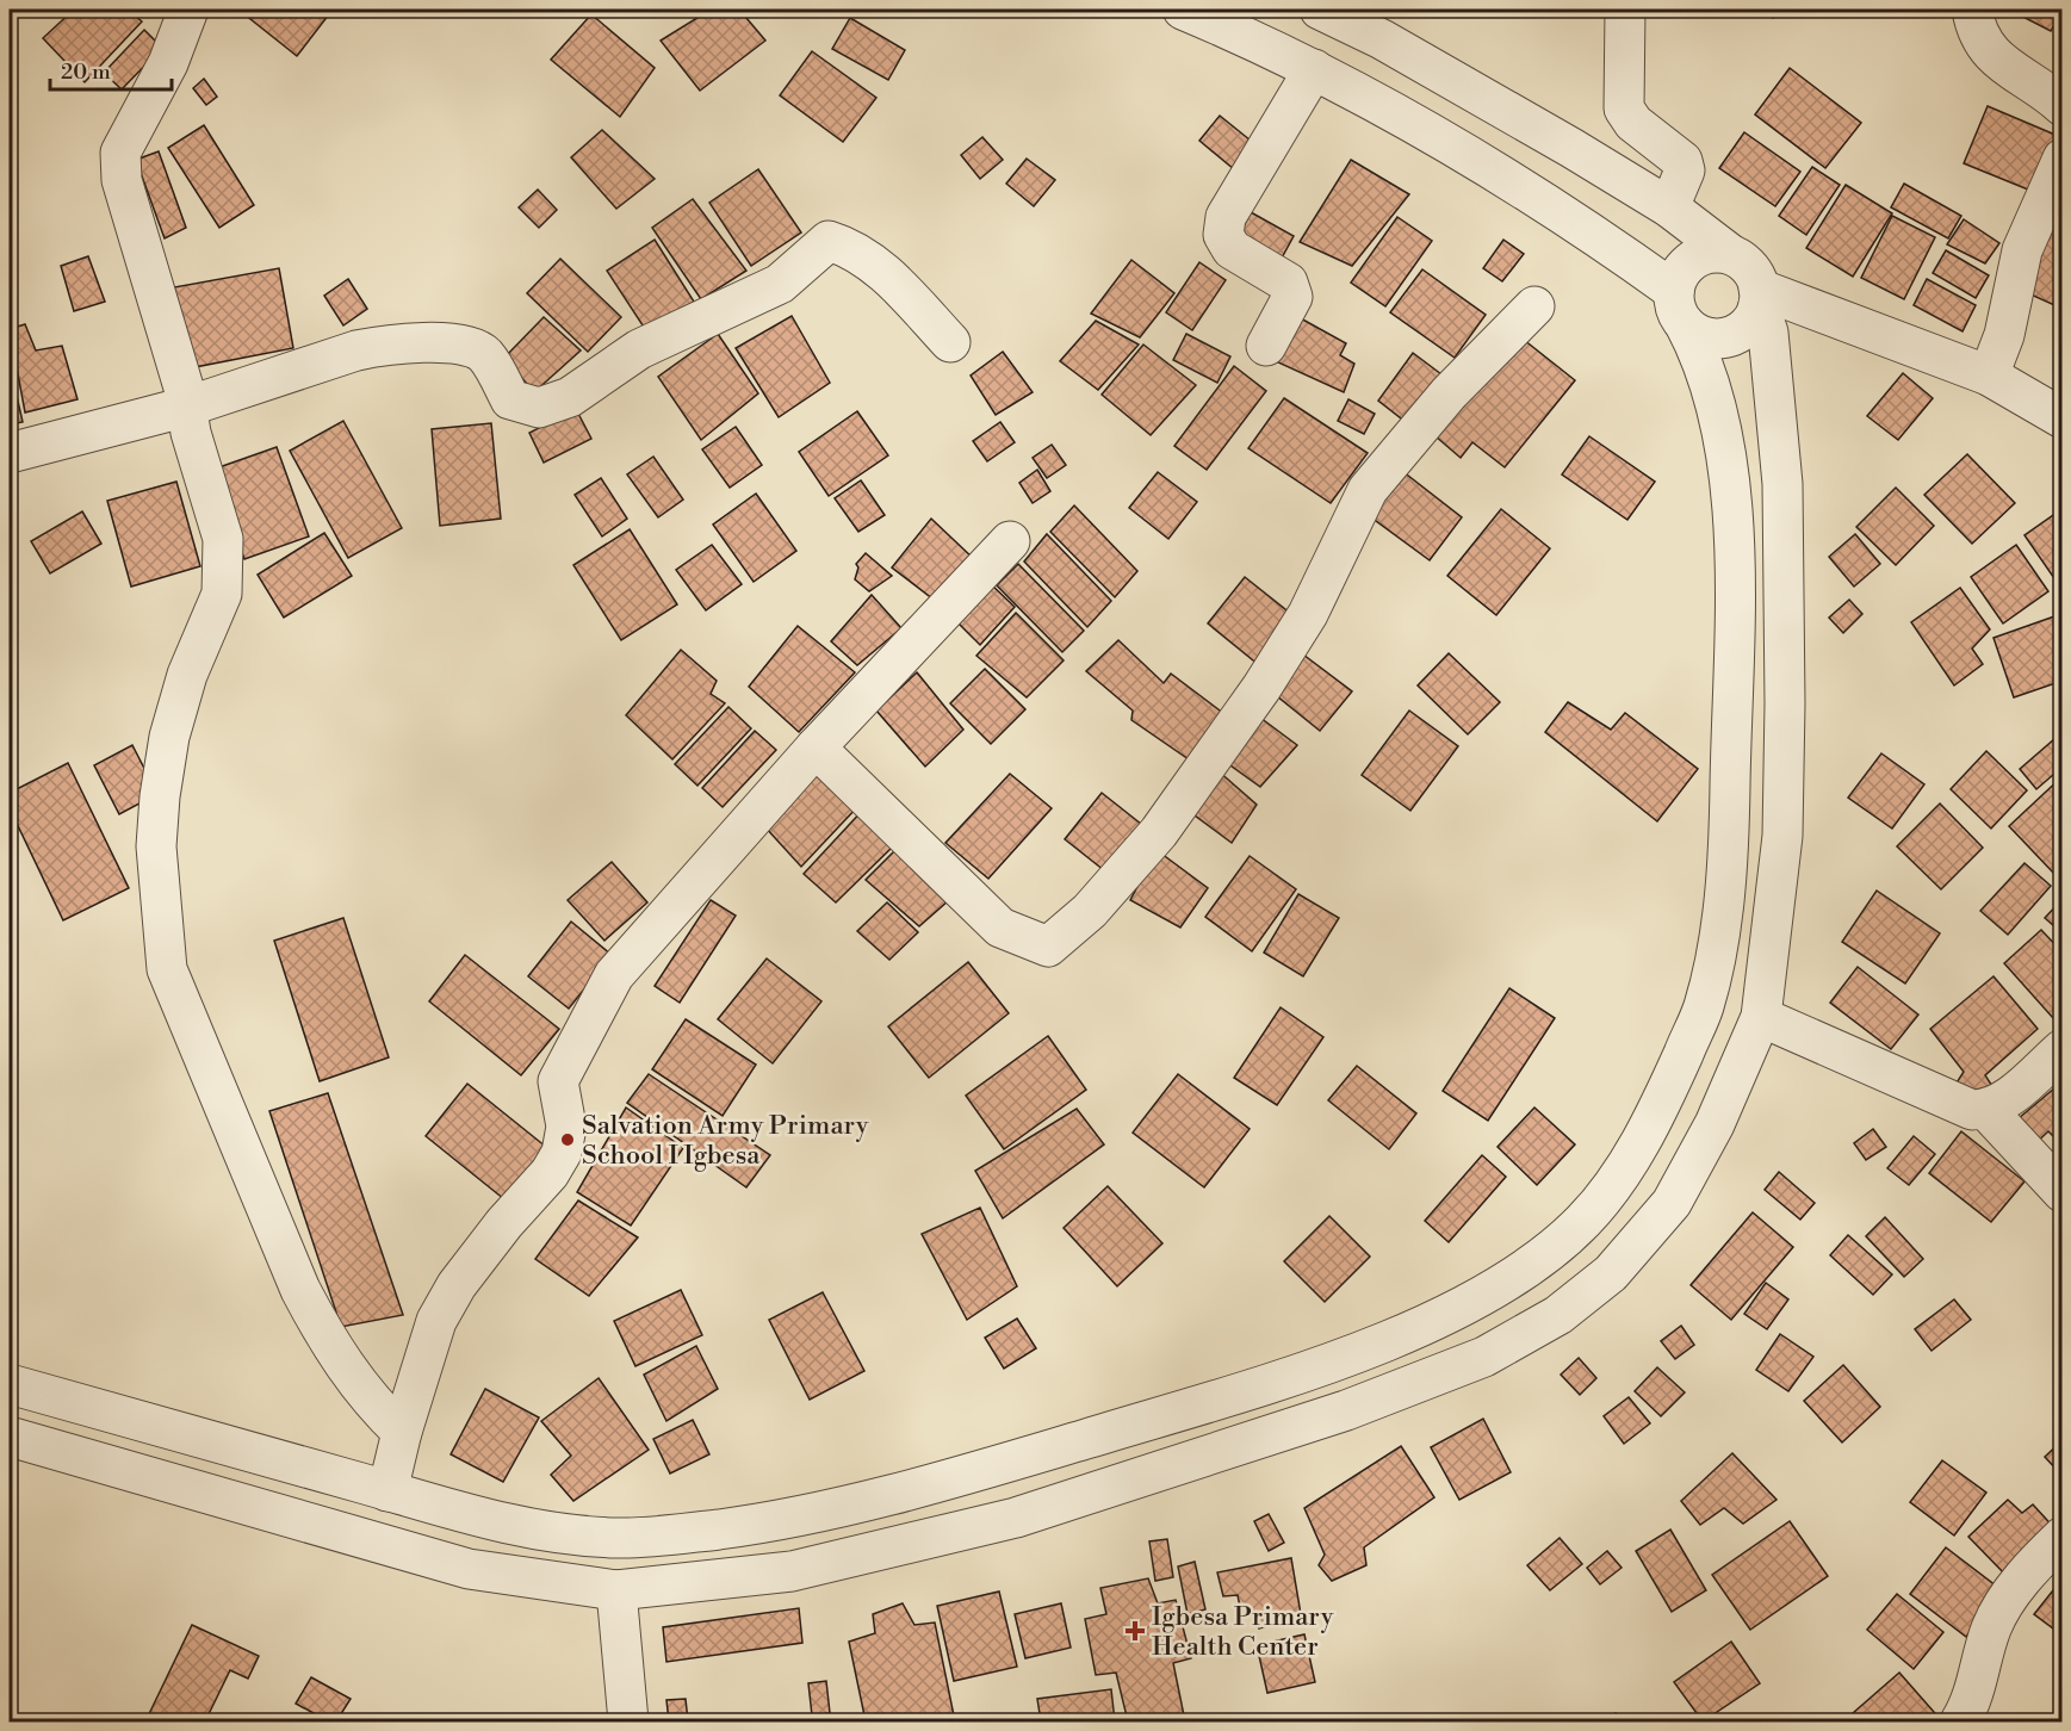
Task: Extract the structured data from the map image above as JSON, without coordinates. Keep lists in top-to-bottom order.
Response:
{
  "places": {
    "other": ["Salvation Army Primary School I Igbesa"],
    "health": ["Igbesa Primary Health Center"]
  },
  "scale_bar": "20 m"
}
